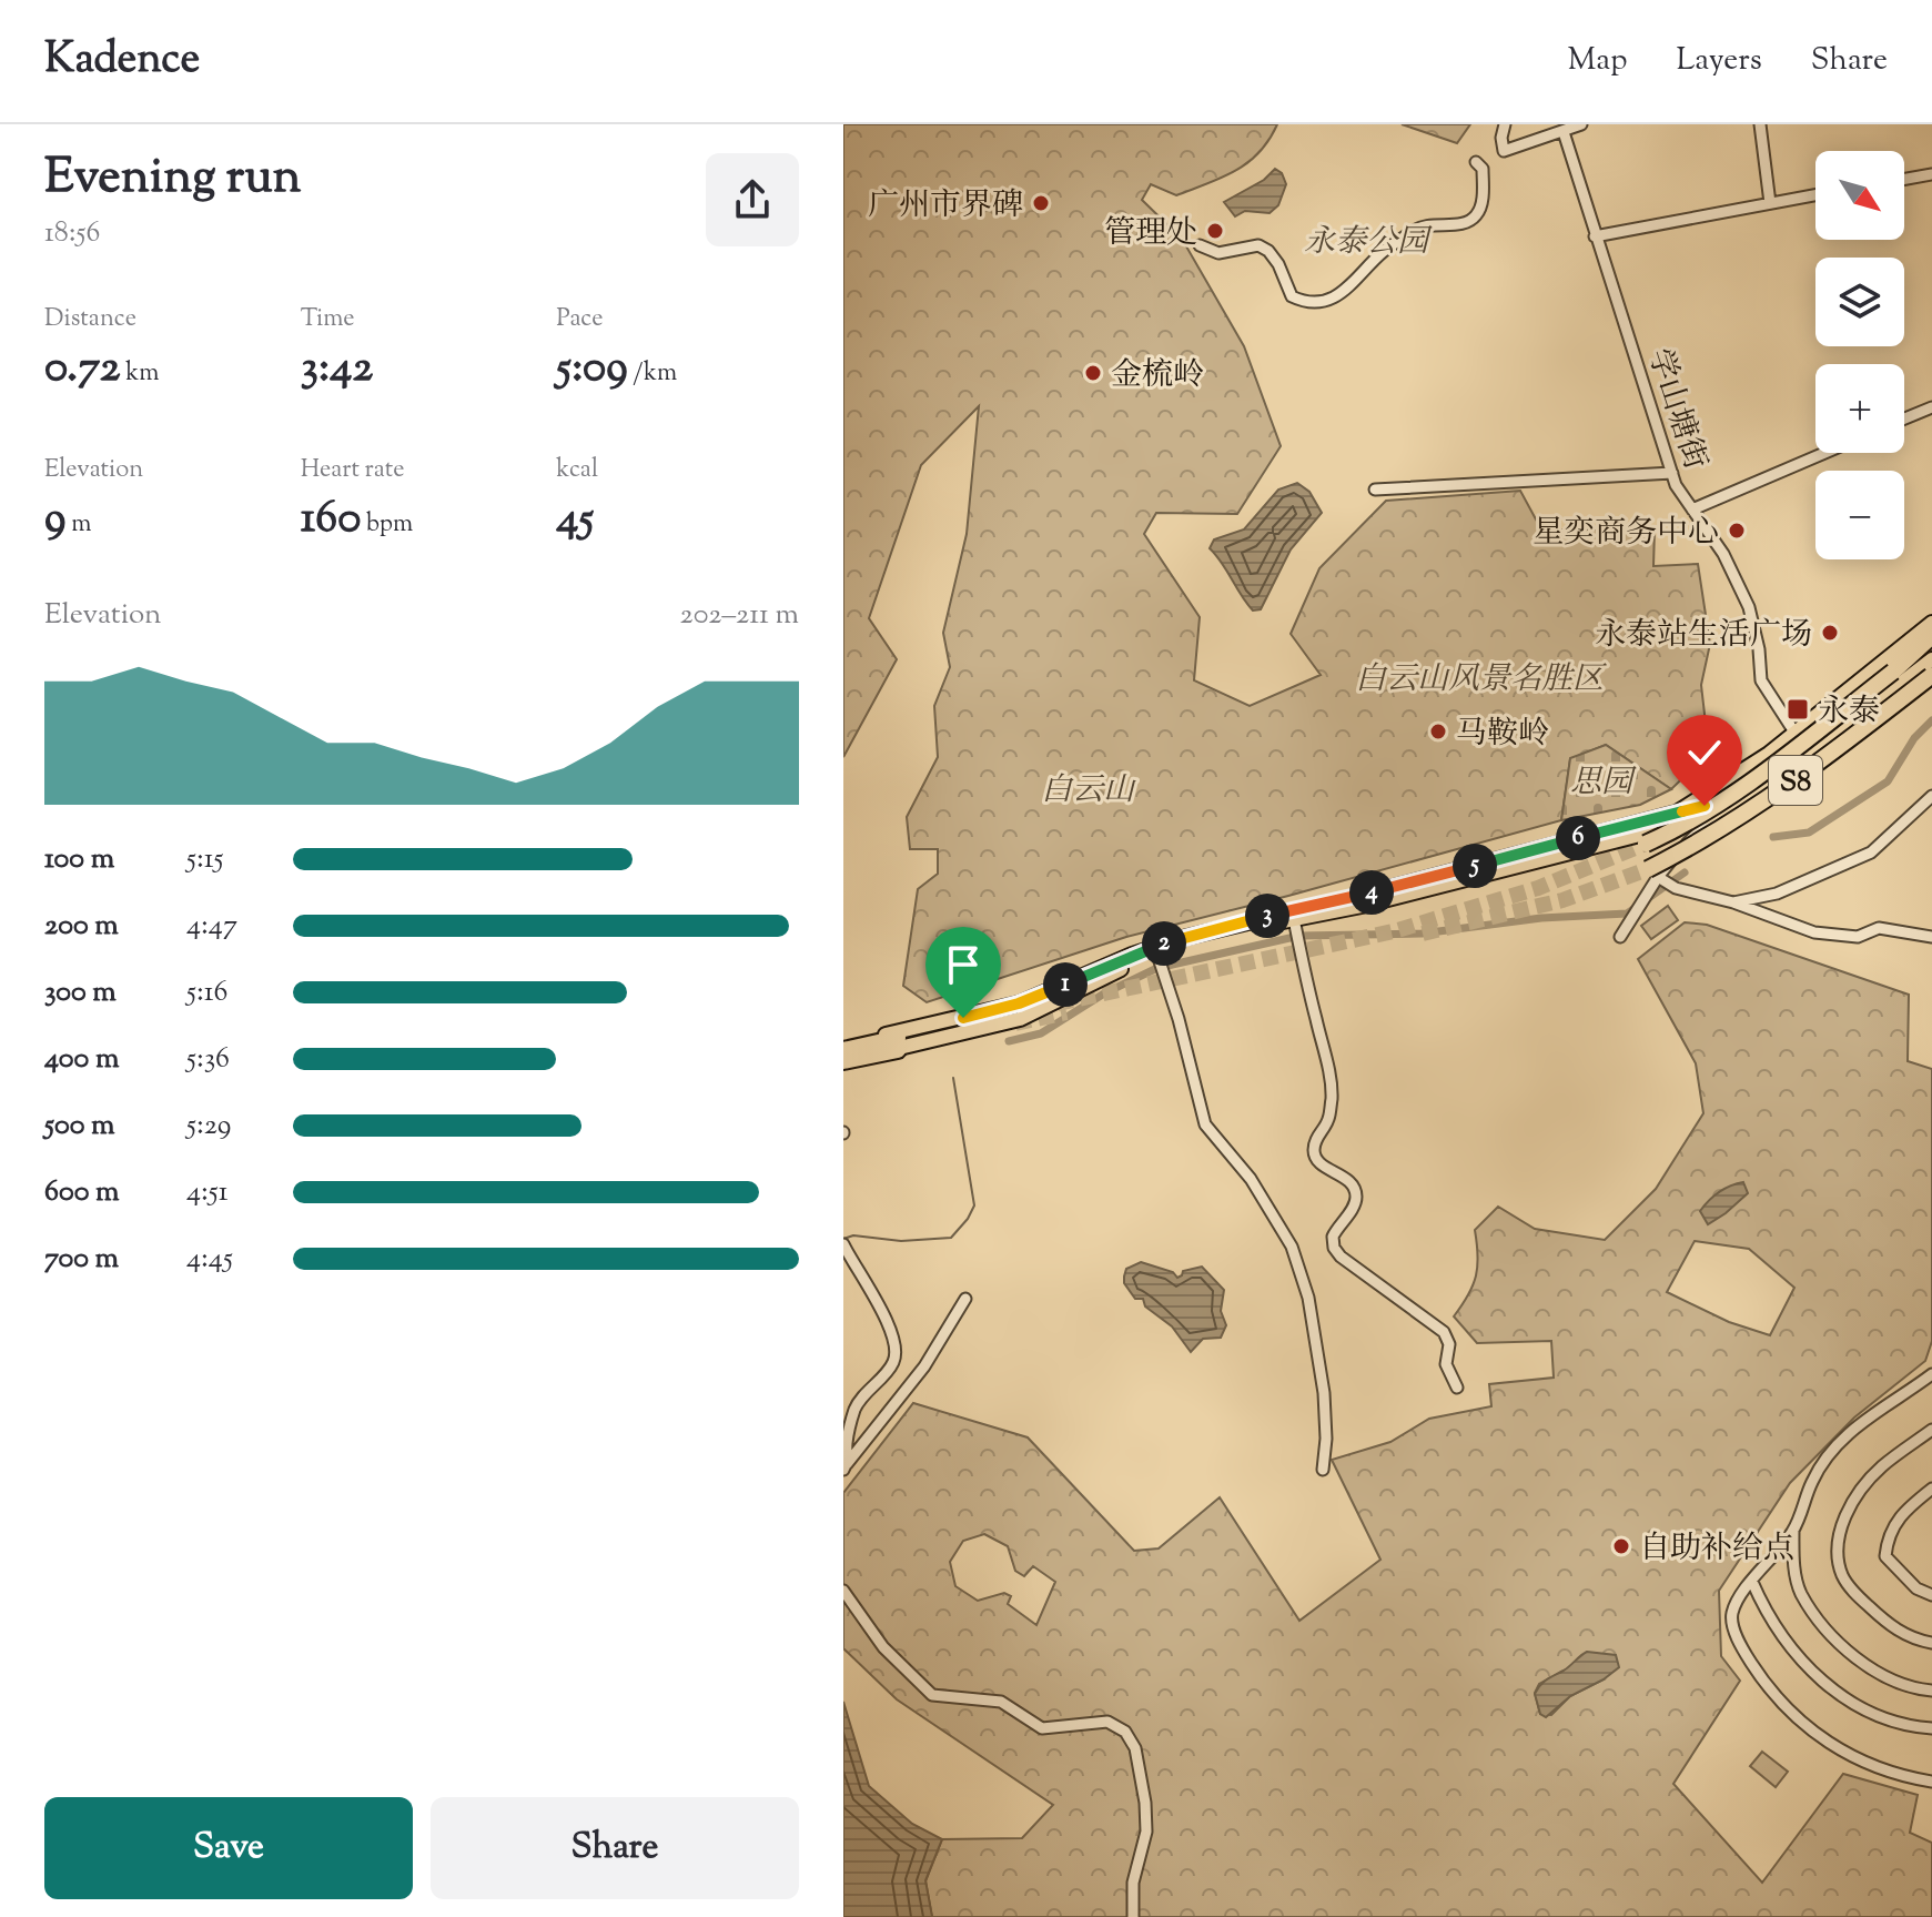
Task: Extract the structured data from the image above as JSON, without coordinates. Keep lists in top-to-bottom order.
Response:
{
  "streets": {
    "highway": ["S8"],
    "street": ["学山塘街"]
  },
  "parks": [
    "永泰公园",
    "白云山风景名胜区",
    "思园",
    "白云山"
  ],
  "places": {
    "other": [
      "广州市界碑",
      "管理处",
      "金梳岭",
      "星奕商务中心",
      "永泰站生活广场",
      "马鞍岭",
      "自助补给点"
    ],
    "transit": ["永泰"]
  },
  "north": "bottom right",
  "page": {
    "header": "Kadence",
    "nav": ["Map", "Layers", "Share"],
    "heading": ["Evening run", "18:56"],
    "map_buttons": ["+", "−"],
    "stats": [
      ["Distance", "0.72 km"],
      ["Time", "3:42"],
      ["Pace", "5:09 /km"],
      ["Elevation", "9 m"],
      ["Heart rate", "160 bpm"],
      ["kcal", "45"]
    ],
    "chart": ["Elevation", "202–211 m"],
    "pins": [
      "6",
      "5",
      "4",
      "3",
      "2",
      "1"
    ],
    "list": [
      {
        "name": "100 m",
        "note": "5:15"
      },
      {
        "name": "200 m",
        "note": "4:47"
      },
      {
        "name": "300 m",
        "note": "5:16"
      },
      {
        "name": "400 m",
        "note": "5:36"
      },
      {
        "name": "500 m",
        "note": "5:29"
      },
      {
        "name": "600 m",
        "note": "4:51"
      },
      {
        "name": "700 m",
        "note": "4:45"
      }
    ],
    "buttons": ["Save", "Share"]
  }
}
